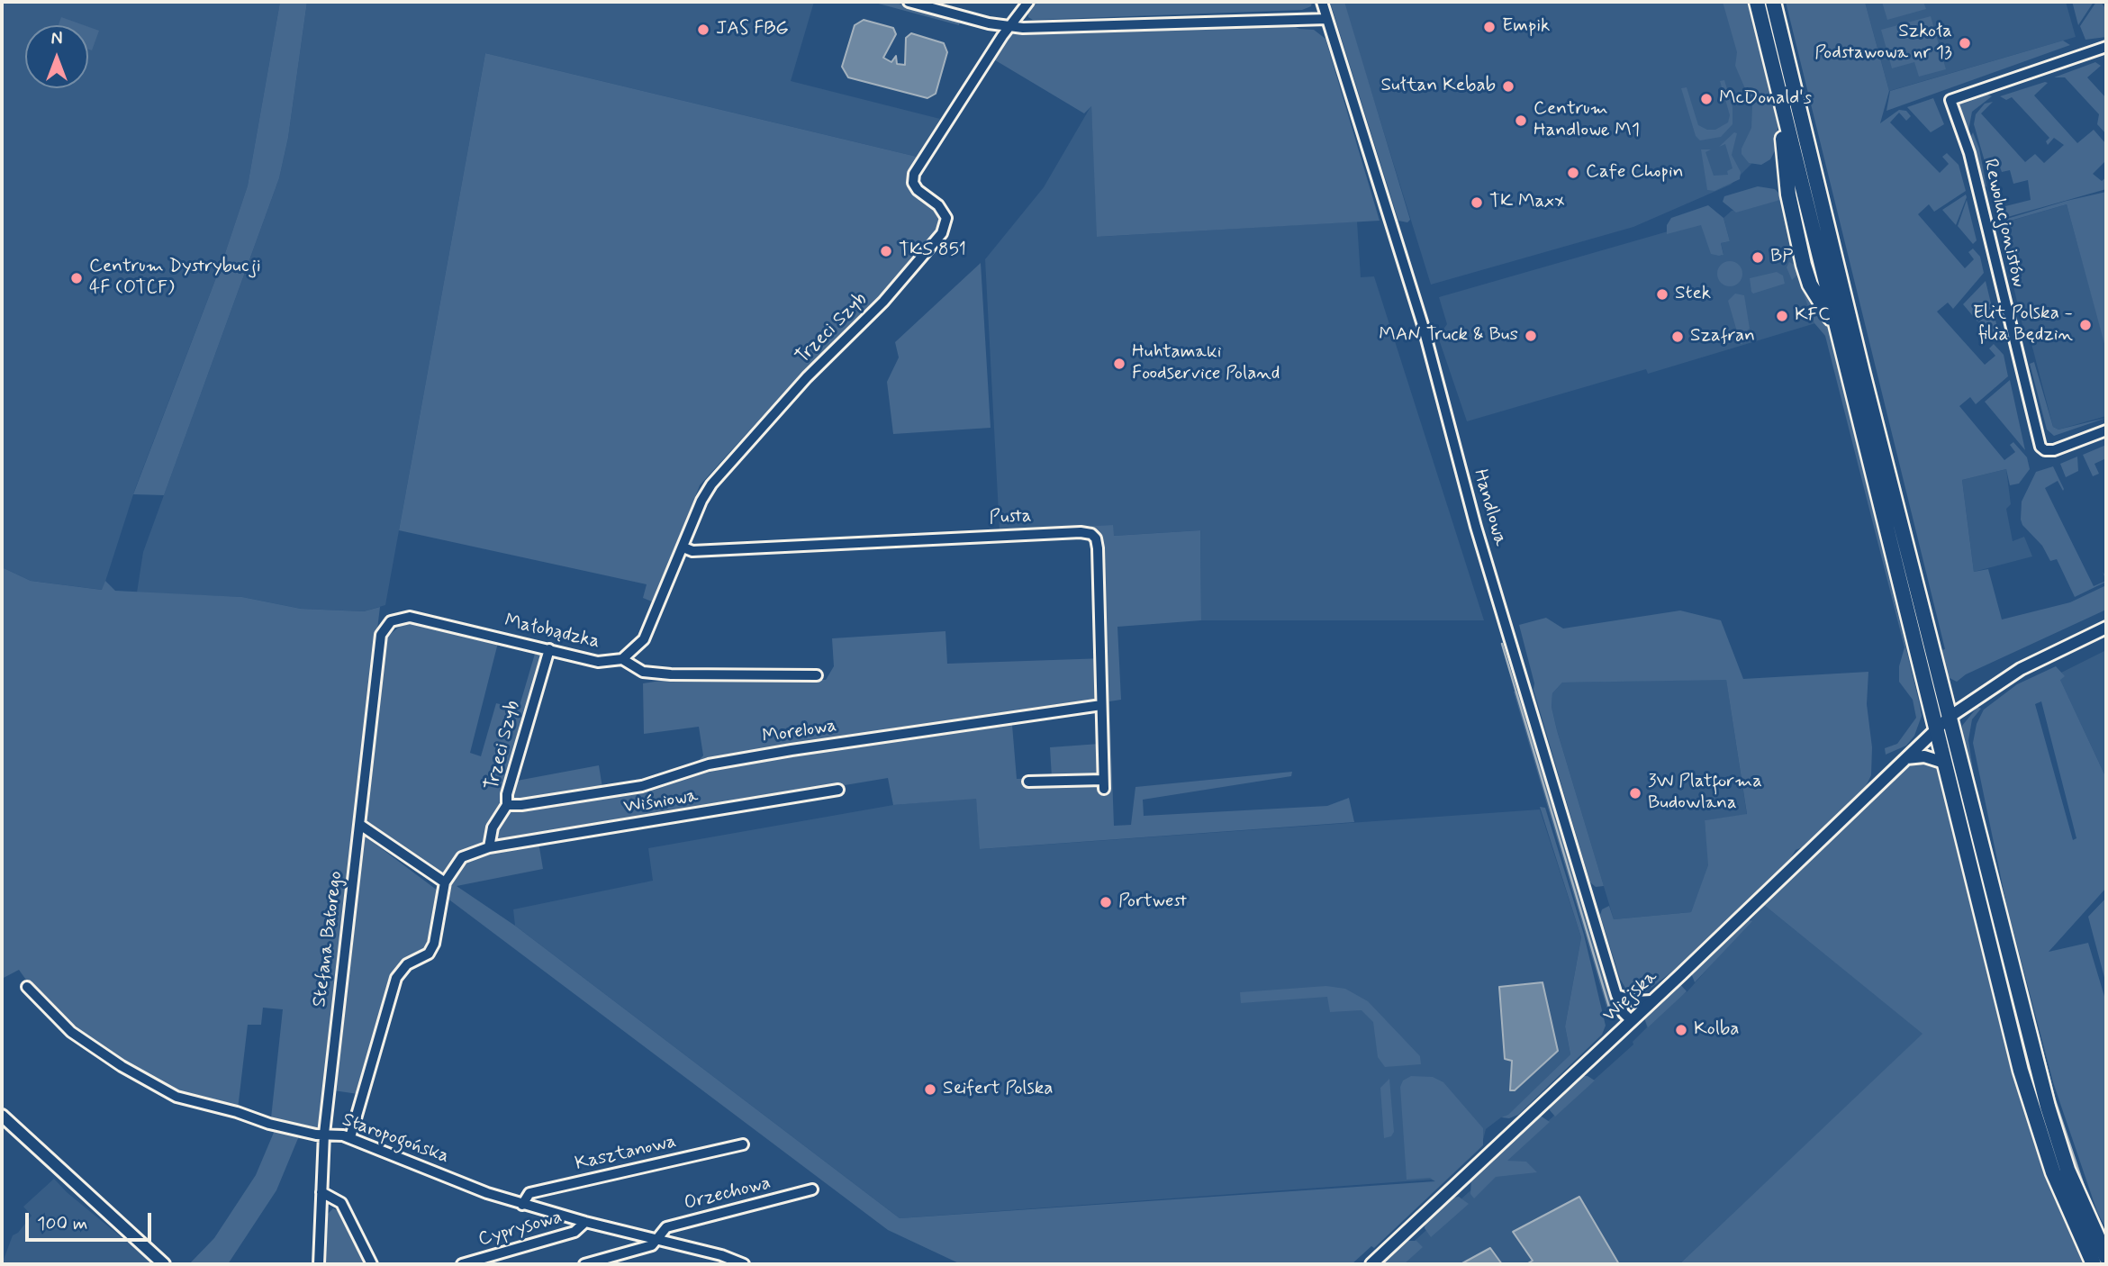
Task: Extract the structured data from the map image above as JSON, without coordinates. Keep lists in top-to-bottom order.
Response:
{
  "streets": {
    "street": [
      "Rewolucjonistów",
      "Trzeci Szyb",
      "Handlowa",
      "Pusta",
      "Małobądzka",
      "Morelowa",
      "Wiśniowa",
      "Stefana Batorego",
      "Wiejska",
      "Staropogońska",
      "Kasztanowa",
      "Orzechowa",
      "Cyprysowa"
    ]
  },
  "crossings": [
    ["Trzeci Szyb", "Pusta"],
    ["Trzeci Szyb", "Małobądzka"],
    ["Trzeci Szyb", "Morelowa"],
    ["Trzeci Szyb", "Wiśniowa"],
    ["Handlowa", "Wiejska"],
    ["Pusta", "Morelowa"],
    ["Małobądzka", "Stefana Batorego"],
    ["Stefana Batorego", "Staropogońska"],
    ["Staropogońska", "Kasztanowa"],
    ["Staropogońska", "Orzechowa"],
    ["Staropogońska", "Cyprysowa"]
  ],
  "places": [
    "Empik",
    "JAS FBG",
    "Szkoła Podstawowa nr 13",
    "Sułtan Kebab",
    "McDonald's",
    "Centrum Handlowe M1",
    "Cafe Chopin",
    "TK Maxx",
    "TKS 851",
    "BP",
    "Centrum Dystrybucji 4F (OTCF)",
    "Stek",
    "KFC",
    "Elit Polska - filia Będzin",
    "MAN Truck & Bus",
    "Szafran",
    "Huhtamaki Foodservice Poland",
    "3W Platforma Budowlana",
    "Portwest",
    "Kolba",
    "Seifert Polska"
  ],
  "scale_bar": "100 m",
  "north": "top"
}
